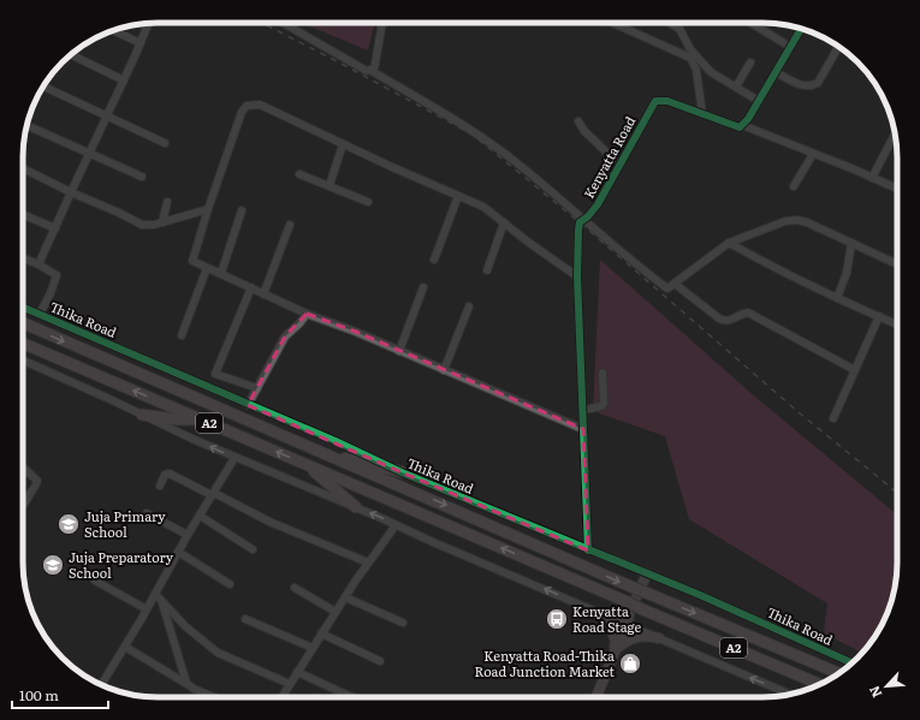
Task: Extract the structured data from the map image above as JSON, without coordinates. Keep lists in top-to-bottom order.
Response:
{
  "streets": {
    "highway": ["Thika Road", "A2"],
    "street": ["Kenyatta Road"]
  },
  "crossings": [
    ["Kenyatta Road", "Thika Road"]
  ],
  "places": {
    "school or university": ["Juja Primary School", "Juja Preparatory School"],
    "bus stop": ["Kenyatta Road Stage"],
    "shop": ["Kenyatta Road-Thika Road Junction Market"]
  },
  "scale_bar": "100 m",
  "north": "bottom left"
}
